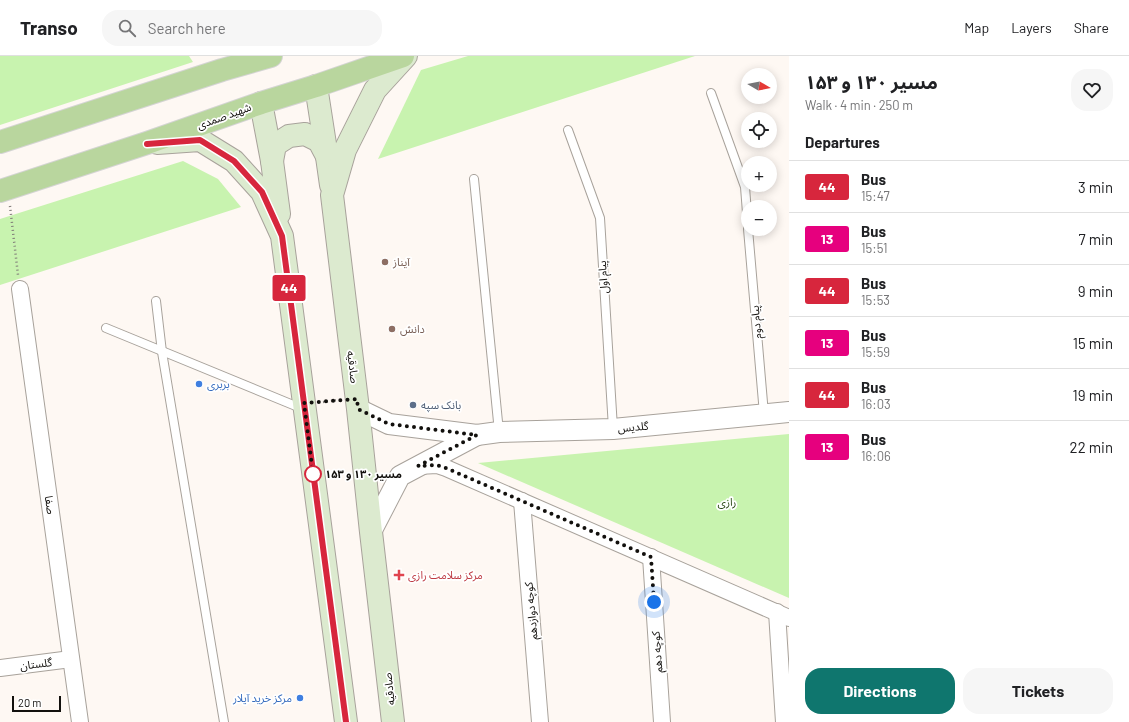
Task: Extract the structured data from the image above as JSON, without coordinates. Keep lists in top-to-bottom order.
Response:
{
  "streets": {
    "main road": ["شهید صمدی", "صادقیه"],
    "street": [
      "گلدیس",
      "صفا",
      "کوچه دوازدهم",
      "کوچه دهم",
      "گلستان"
    ],
    "lane": ["پیام اول", "پیام دوم"]
  },
  "crossings": [
    ["پیام اول", "گلدیس"],
    ["پیام دوم", "گلدیس"],
    ["صفا", "گلستان"]
  ],
  "parks": ["رازی"],
  "places": {
    "other": [
      "آیناز",
      "دانش",
      "بربری",
      "بانک سپه",
      "مسیر ۱۳۰ و ۱۵۳",
      "مرکز خرید آیلار"
    ],
    "health": ["مرکز سلامت رازی"]
  },
  "lines": ["bus line 44"],
  "scale_bar": "20 m",
  "north": "right",
  "page": {
    "header": "Transo",
    "search": "Search here",
    "nav": ["Map", "Layers", "Share"],
    "on_map": "44",
    "heading": [
      ["مسیر ۱۳۰ و ۱۵۳", "Walk · 4 min · 250 m"],
      "Departures"
    ],
    "map_buttons": ["+", "−"],
    "list": [
      {
        "mark": "44",
        "name": "Bus",
        "note": "15:47",
        "value": "3 min"
      },
      {
        "mark": "13",
        "name": "Bus",
        "note": "15:51",
        "value": "7 min"
      },
      {
        "mark": "44",
        "name": "Bus",
        "note": "15:53",
        "value": "9 min"
      },
      {
        "mark": "13",
        "name": "Bus",
        "note": "15:59",
        "value": "15 min"
      },
      {
        "mark": "44",
        "name": "Bus",
        "note": "16:03",
        "value": "19 min"
      },
      {
        "mark": "13",
        "name": "Bus",
        "note": "16:06",
        "value": "22 min"
      }
    ],
    "buttons": ["Directions", "Tickets"],
    "scale": "20 m"
  }
}
